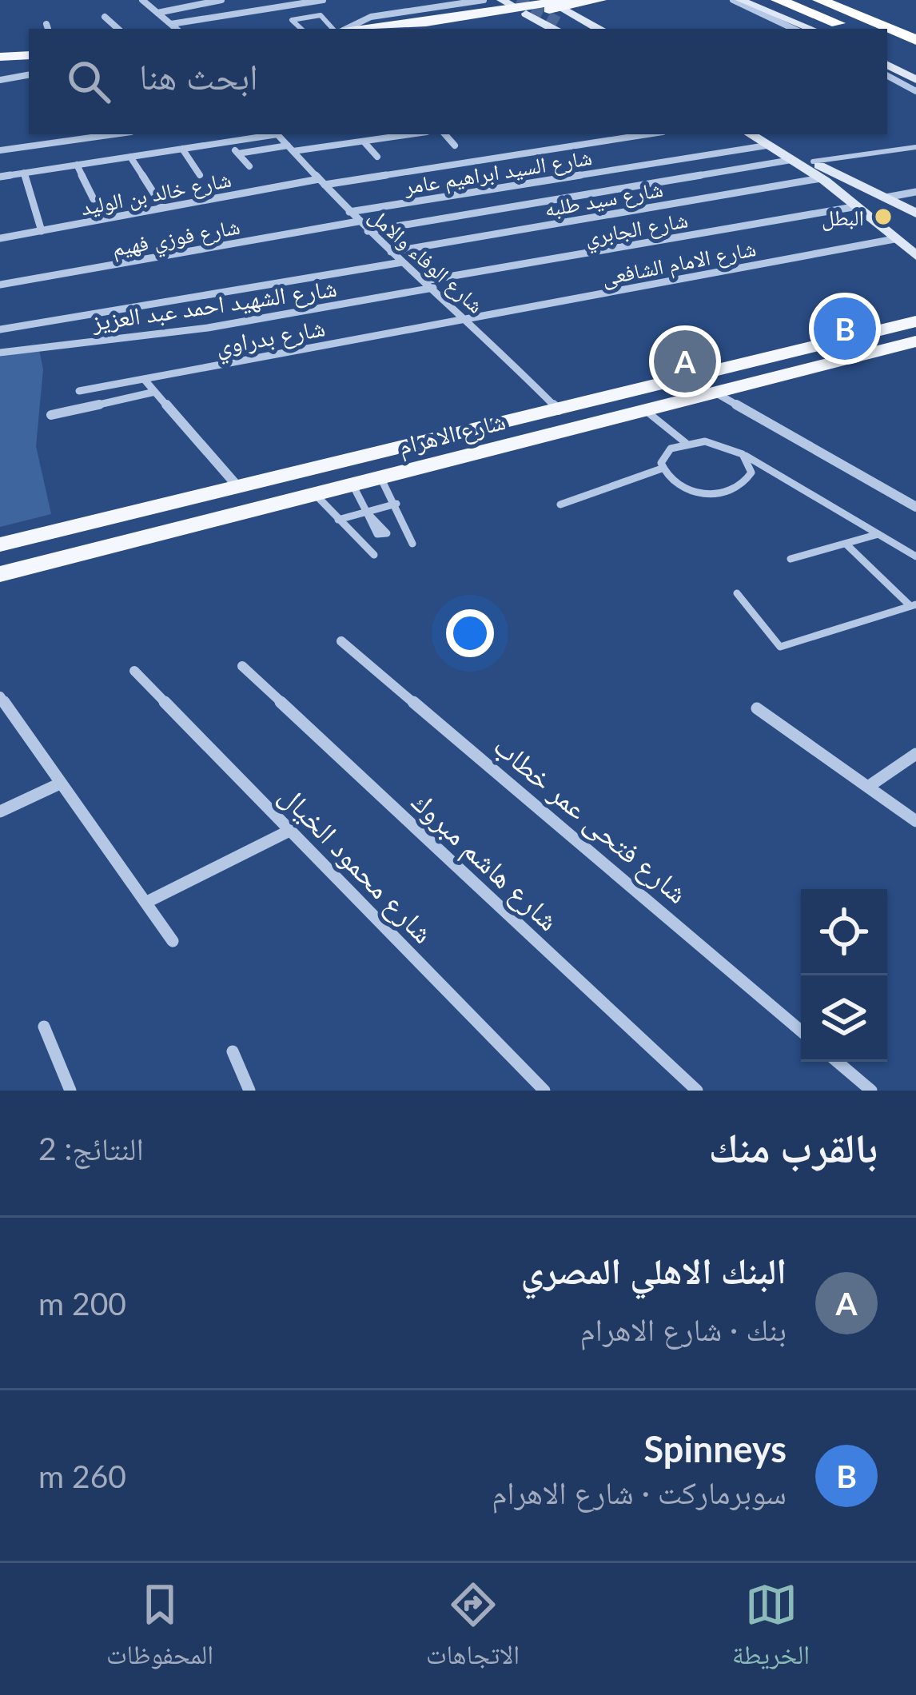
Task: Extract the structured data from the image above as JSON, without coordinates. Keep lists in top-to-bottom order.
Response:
{
  "streets": {
    "main road": ["شارع الاهرام"],
    "street": [
      "شارع السيد ابراهيم عامر",
      "شارع خالد بن الوليد",
      "شارع سيد طلبه",
      "شارع الجابري",
      "شارع فوزي فهيم",
      "شارع الوفاء والامل",
      "شارع الامام الشافعى",
      "شارع الشهيد احمد عبد العزيز",
      "شارع بدراوي",
      "شارع فتحى عمر خطاب",
      "شارع هاشم مبروك",
      "شارع محمود الخيال"
    ]
  },
  "crossings": [
    ["شارع السيد ابراهيم عامر", "شارع الوفاء والامل"],
    ["شارع خالد بن الوليد", "شارع الوفاء والامل"],
    ["شارع سيد طلبه", "شارع الوفاء والامل"],
    ["شارع الجابري", "شارع الوفاء والامل"],
    ["شارع فوزي فهيم", "شارع الوفاء والامل"],
    ["شارع الوفاء والامل", "شارع الامام الشافعى"],
    ["شارع الوفاء والامل", "شارع الشهيد احمد عبد العزيز"],
    ["شارع الوفاء والامل", "شارع بدراوي"],
    ["شارع الوفاء والامل", "شارع الاهرام"],
    ["شارع الامام الشافعى", "شارع بدراوي"]
  ],
  "places": ["البطل"],
  "page": {
    "search": "ابحث هنا",
    "pins": ["B", "A"],
    "heading": ["بالقرب منك", "النتائج: 2"],
    "list": [
      {
        "mark": "A",
        "name": "البنك الاهلي المصري",
        "note": "بنك · شارع الاهرام",
        "value": "200 m"
      },
      {
        "mark": "B",
        "name": "Spinneys",
        "note": "سوبرماركت · شارع الاهرام",
        "value": "260 m"
      }
    ],
    "nav": ["الخريطة", "الاتجاهات", "المحفوظات"]
  }
}
